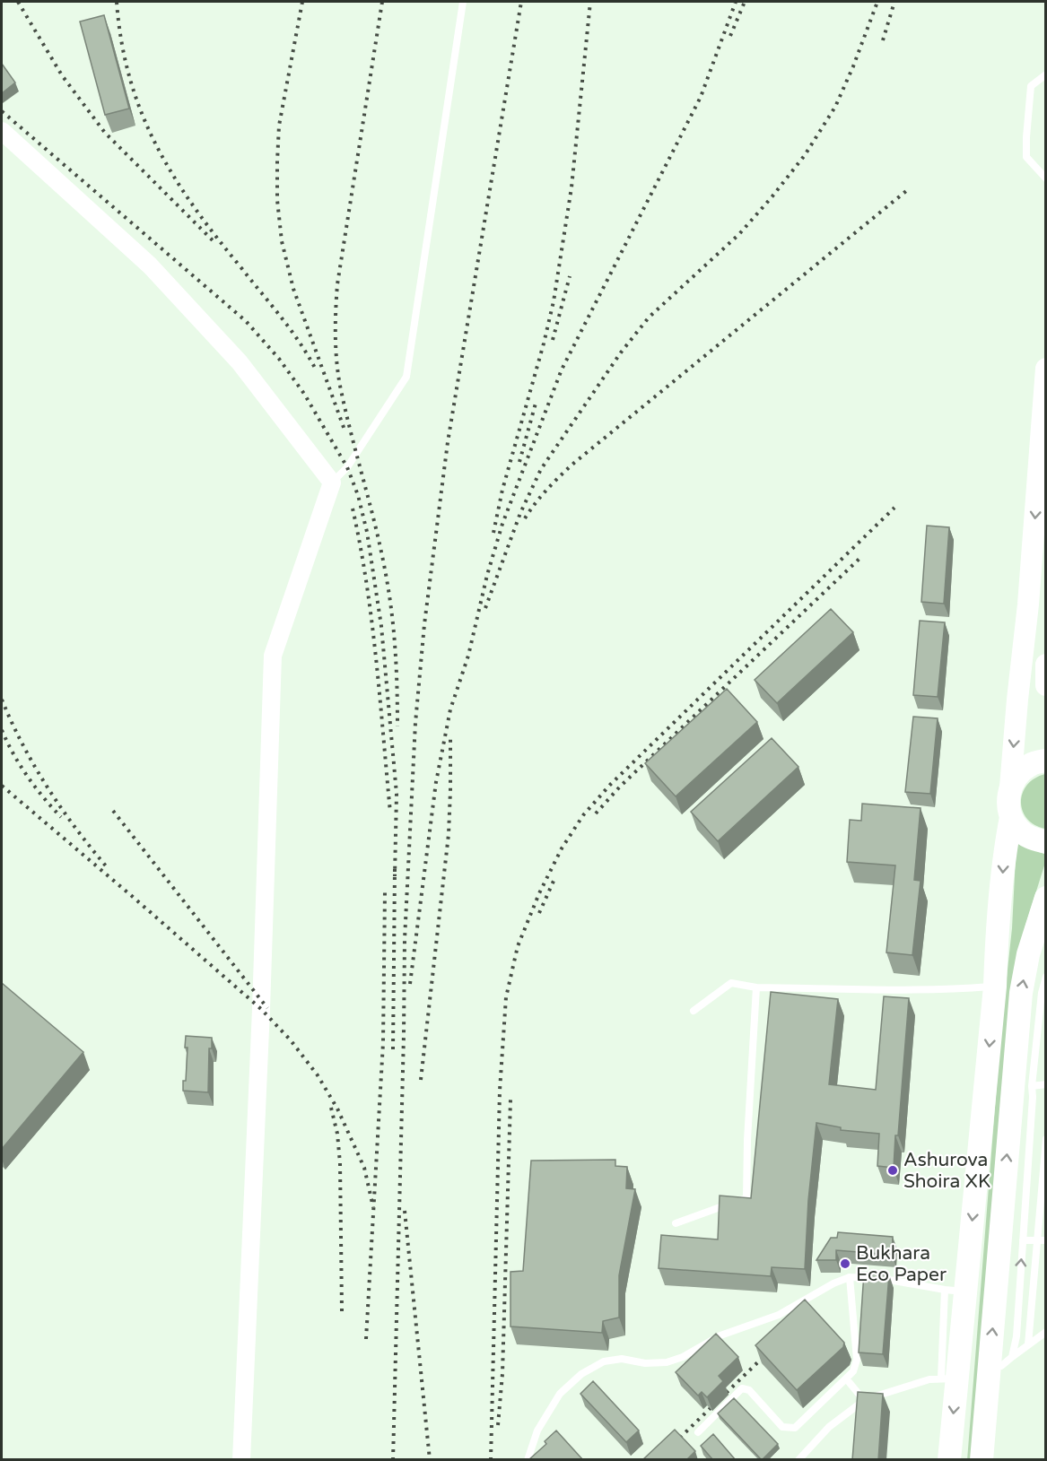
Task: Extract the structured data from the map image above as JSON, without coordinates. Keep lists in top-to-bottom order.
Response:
{
  "places": ["Ashurova Shoira XK", "Bukhara Eco Paper"]
}
